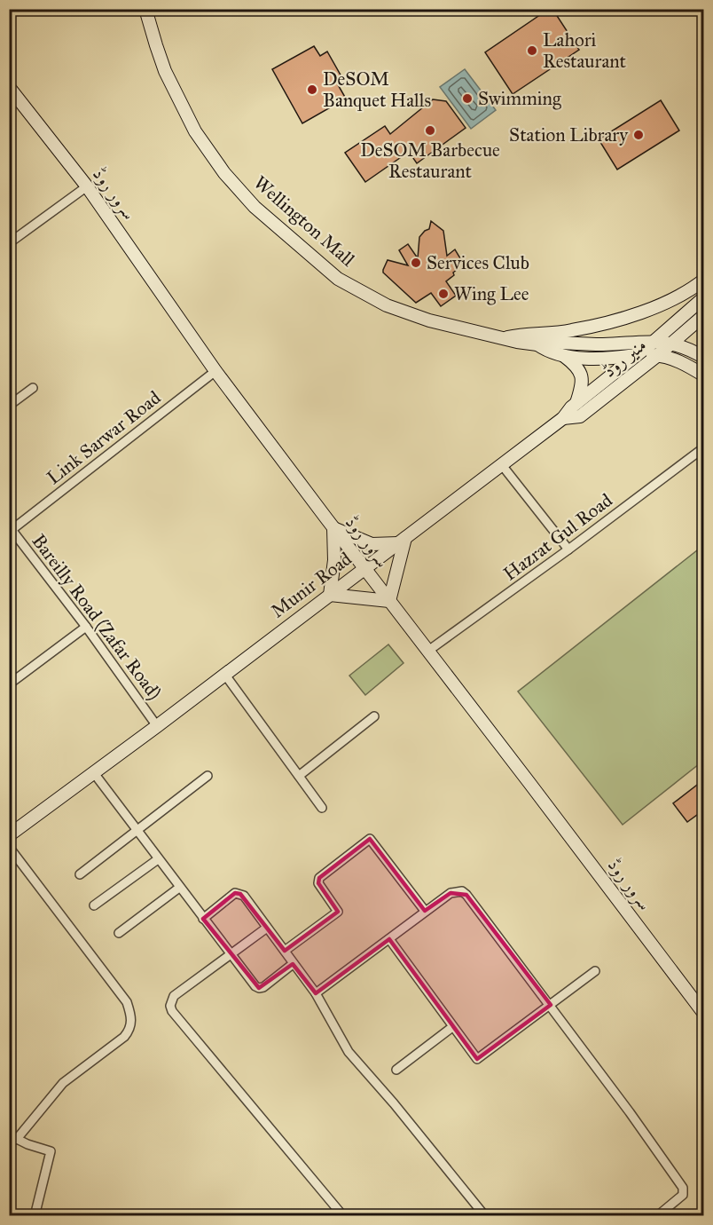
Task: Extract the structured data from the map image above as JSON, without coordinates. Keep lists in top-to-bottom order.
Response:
{
  "streets": {
    "street": [
      "سرور روڈ",
      "Wellington Mall",
      "منیر روڈ",
      "Link Sarwar Road",
      "Hazrat Gul Road",
      "Munir Road",
      "Bareilly Road (Zafar Road)"
    ]
  },
  "crossings": [
    ["سرور روڈ", "Link Sarwar Road"],
    ["سرور روڈ", "Hazrat Gul Road"],
    ["سرور روڈ", "Munir Road"],
    ["Wellington Mall", "منیر روڈ"],
    ["Wellington Mall", "Munir Road"],
    ["منیر روڈ", "Munir Road"],
    ["Link Sarwar Road", "Bareilly Road (Zafar Road)"],
    ["Munir Road", "Bareilly Road (Zafar Road)"]
  ],
  "places": [
    "Lahori Restaurant",
    "DeSOM Banquet Halls",
    "Swimming",
    "DeSOM Barbecue Restaurant",
    "Station Library",
    "Services Club",
    "Wing Lee"
  ]
}
